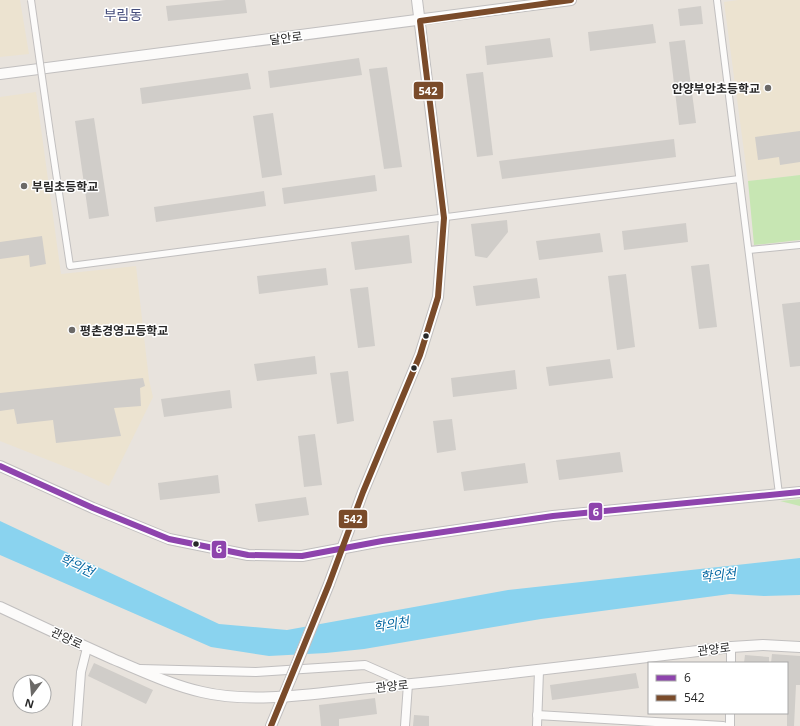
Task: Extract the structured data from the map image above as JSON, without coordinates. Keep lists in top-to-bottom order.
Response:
{
  "streets": {
    "street": ["달안로", "관양로"]
  },
  "districts": ["부림동"],
  "water": ["학의천"],
  "places": ["안양부안초등학교", "부림초등학교", "평촌경영고등학교"],
  "lines": ["transit line 542", "transit line 6"],
  "legend": ["6", "542"],
  "north": "bottom"
}
